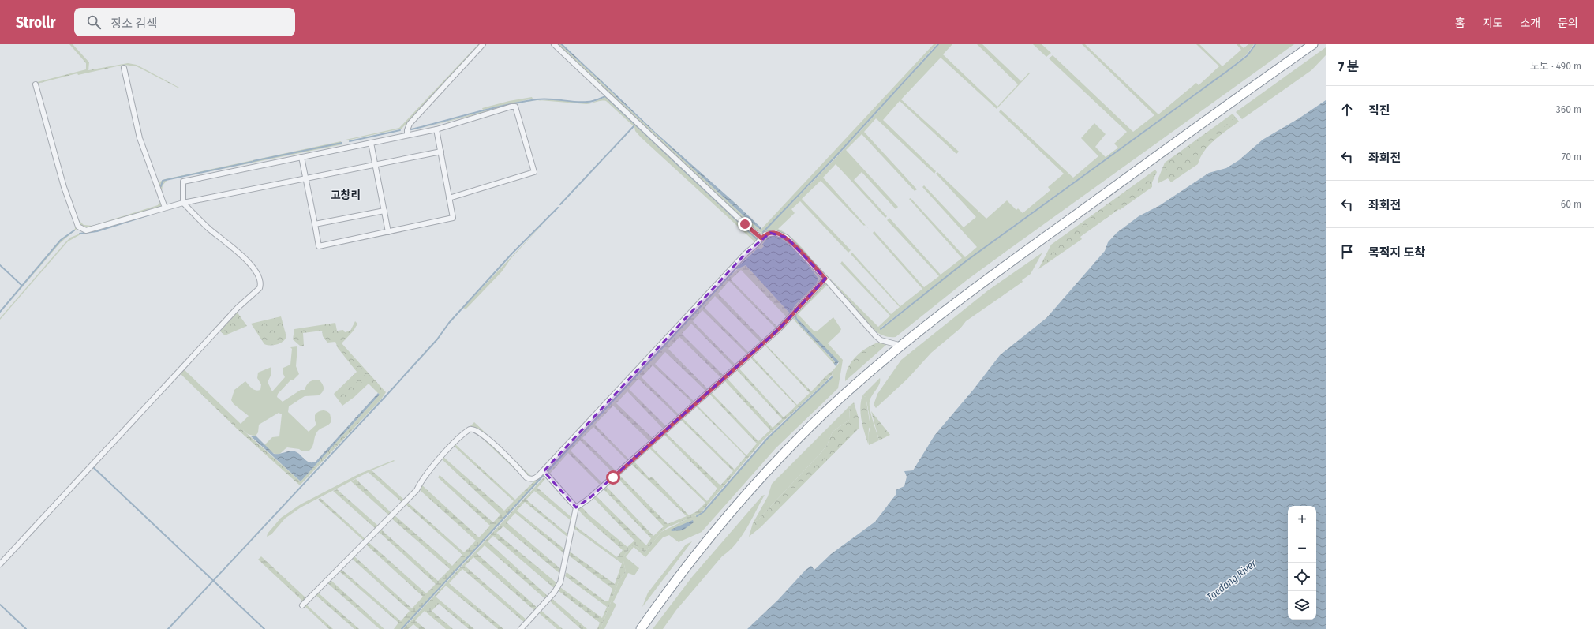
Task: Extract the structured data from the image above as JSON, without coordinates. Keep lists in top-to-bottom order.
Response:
{
  "districts": ["고창리"],
  "water": ["Taedong River"],
  "page": {
    "header": "Strollr",
    "search": "장소 검색",
    "nav": [
      "홈",
      "지도",
      "소개",
      "문의"
    ],
    "heading": ["7 분", "도보 · 490 m"],
    "list": [
      ["직진", "360 m"],
      ["좌회전", "70 m"],
      ["좌회전", "60 m"],
      "목적지 도착"
    ],
    "map_buttons": ["+", "−"]
  }
}
